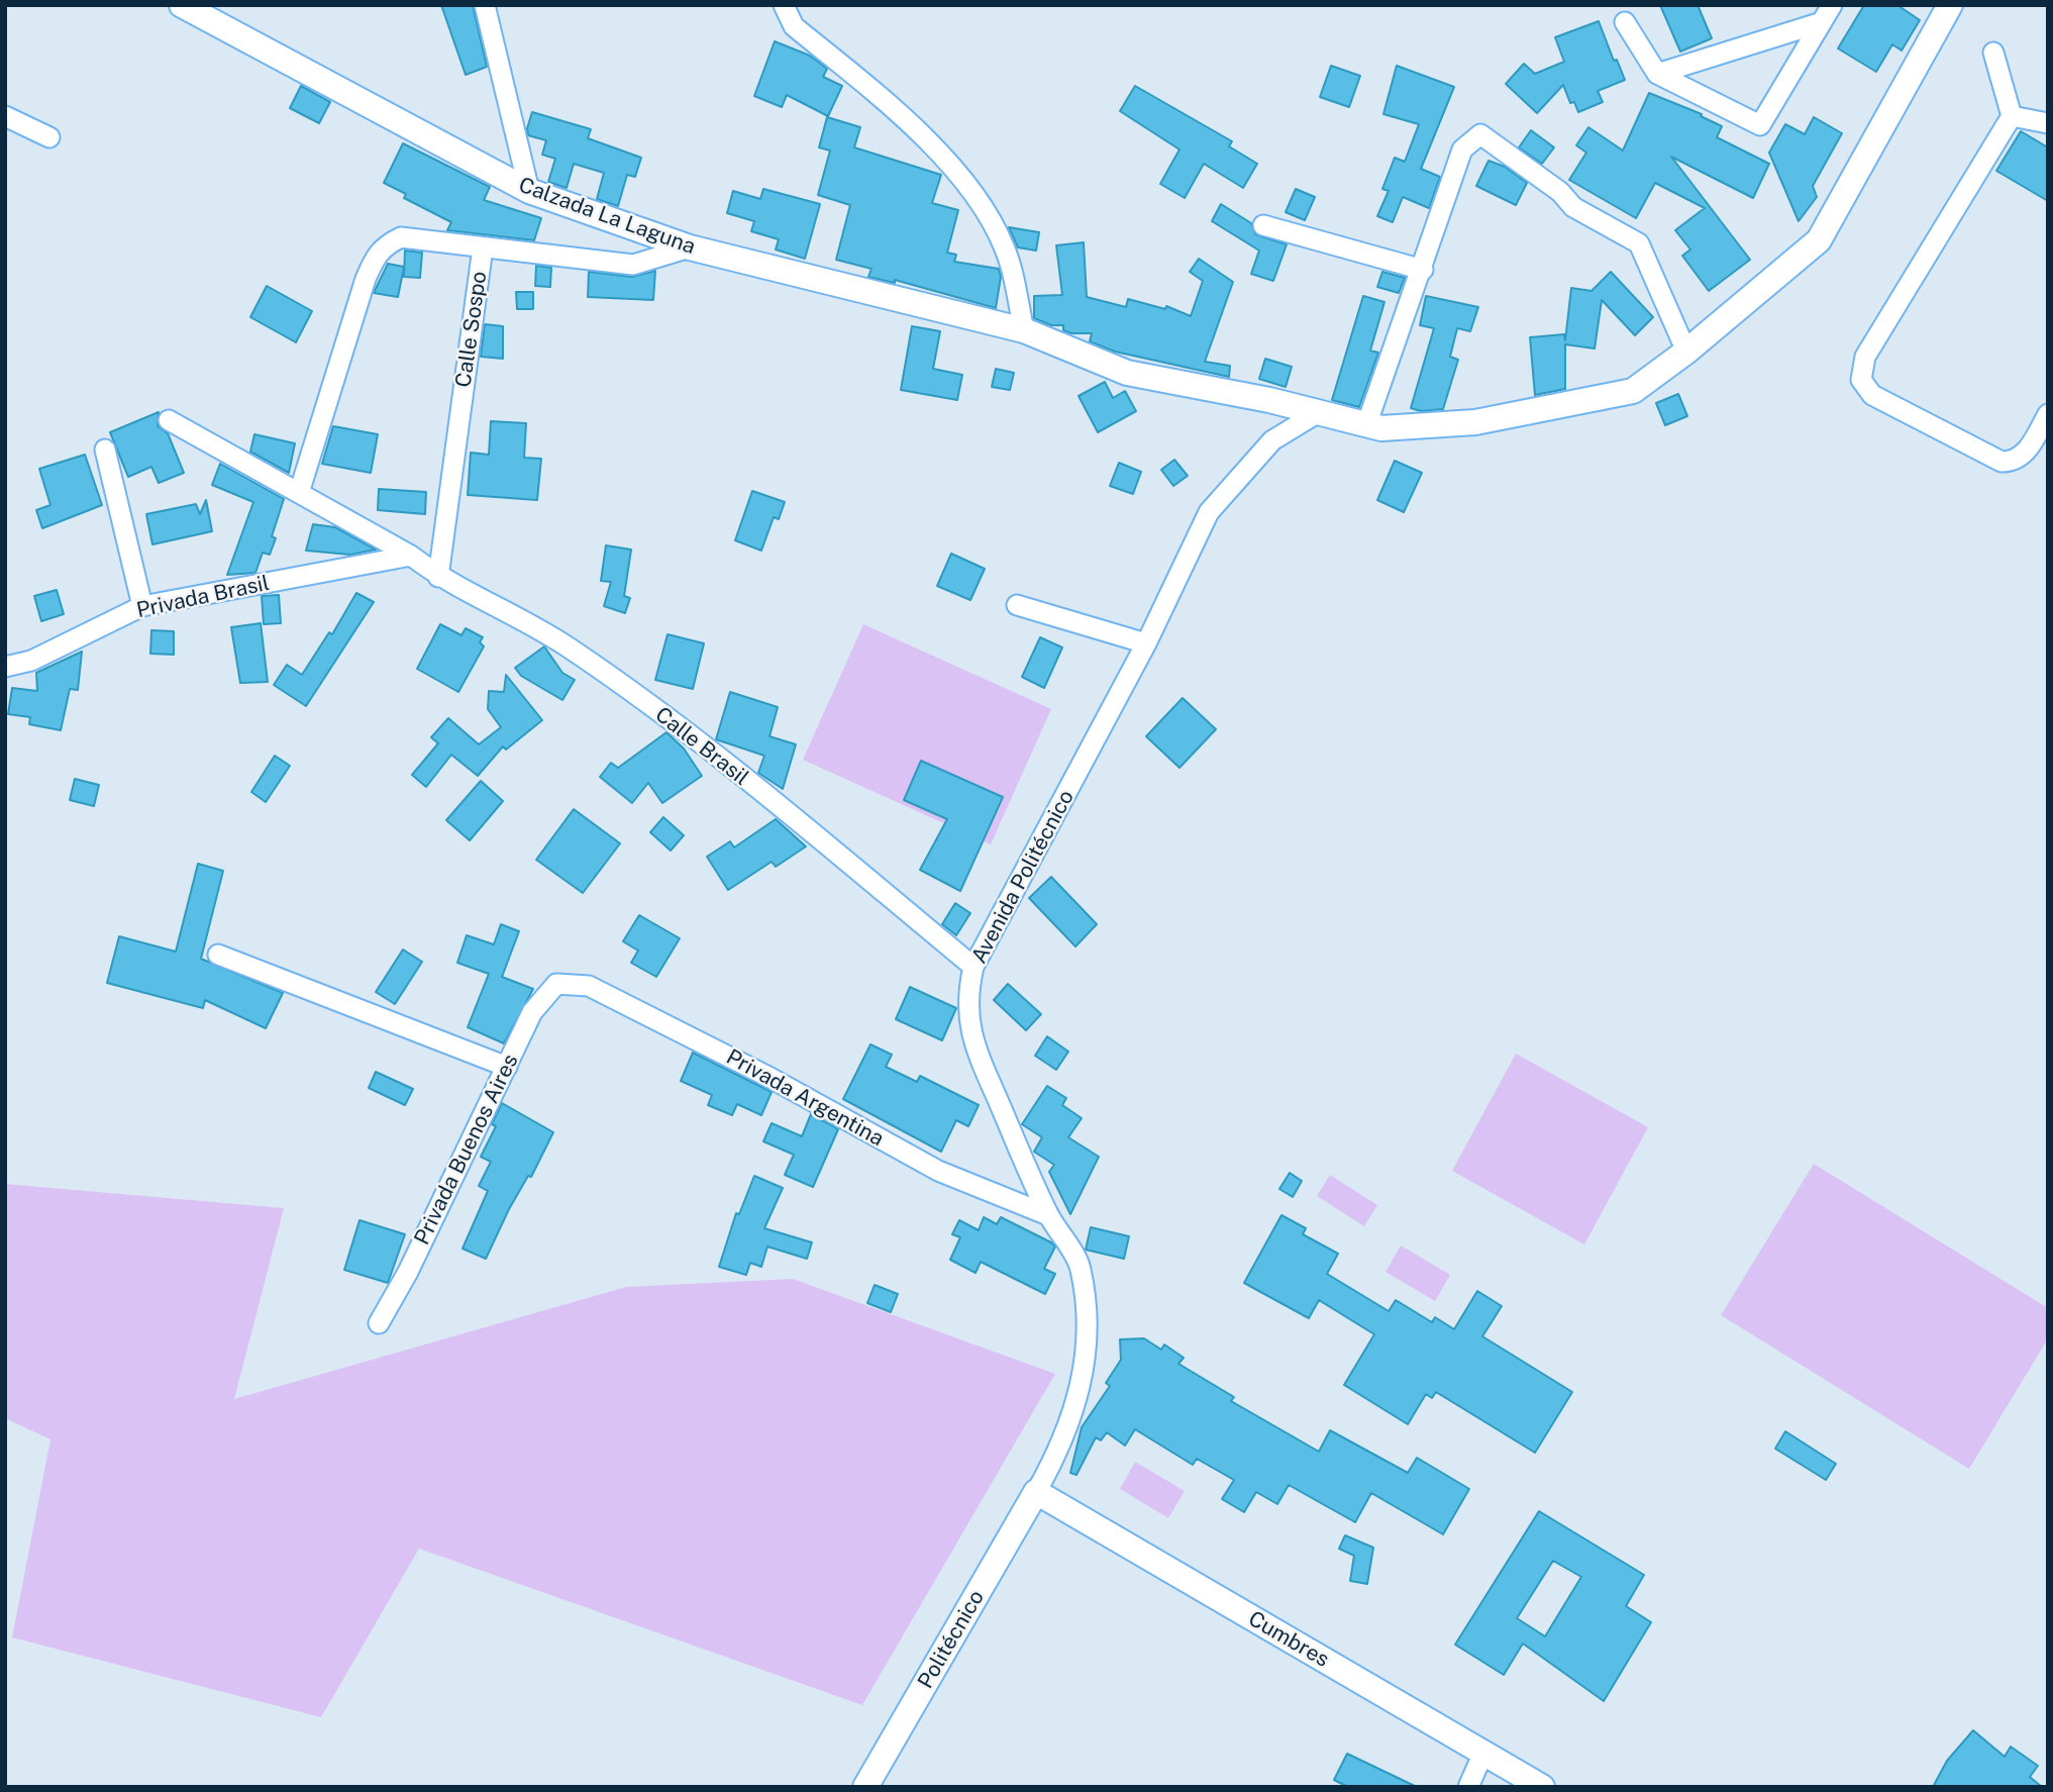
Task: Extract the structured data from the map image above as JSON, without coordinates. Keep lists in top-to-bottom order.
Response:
{
  "streets": {
    "street": [
      "Calzada La Laguna",
      "Calle Sospo",
      "Privada Brasil",
      "Calle Brasil",
      "Avenida Politécnico",
      "Privada Argentina",
      "Privada Buenos Aires",
      "Politécnico",
      "Cumbres"
    ]
  },
  "crossings": [
    ["Calzada La Laguna", "Calle Sospo"],
    ["Calzada La Laguna", "Avenida Politécnico"],
    ["Calle Sospo", "Calle Brasil"],
    ["Privada Brasil", "Calle Brasil"],
    ["Calle Brasil", "Avenida Politécnico"],
    ["Avenida Politécnico", "Privada Argentina"],
    ["Avenida Politécnico", "Politécnico"],
    ["Avenida Politécnico", "Cumbres"],
    ["Privada Argentina", "Privada Buenos Aires"],
    ["Politécnico", "Cumbres"]
  ]
}
